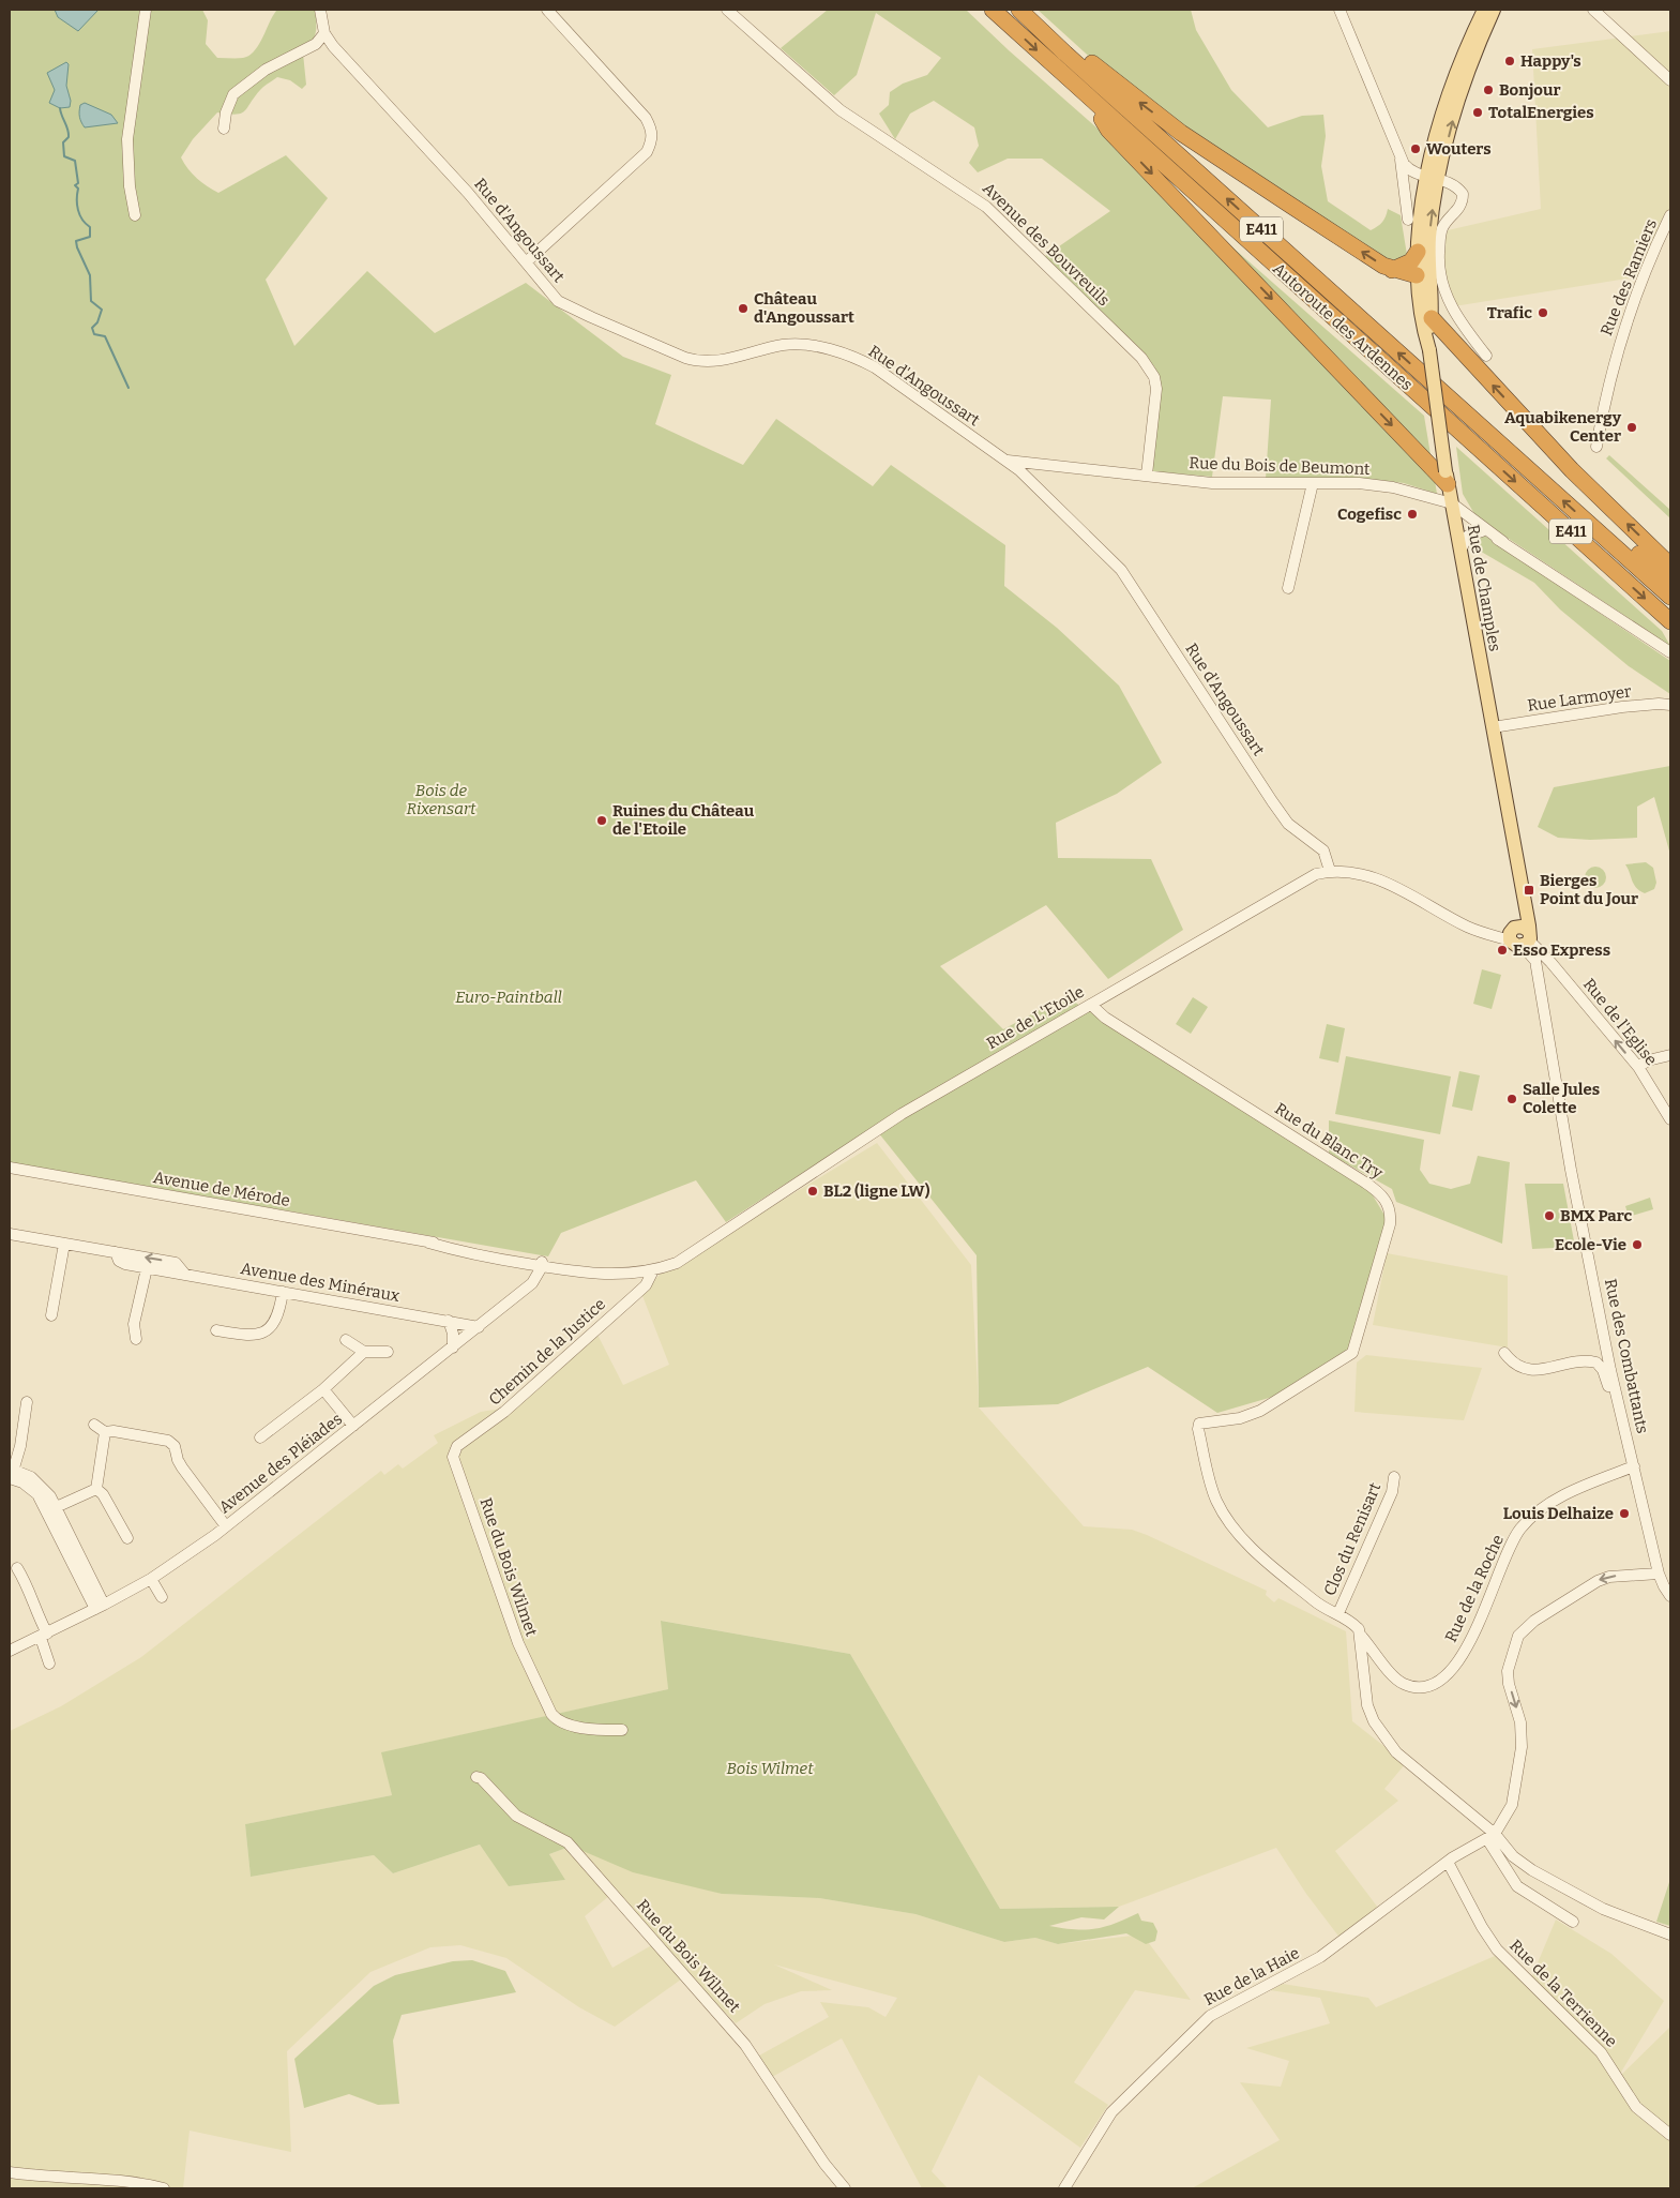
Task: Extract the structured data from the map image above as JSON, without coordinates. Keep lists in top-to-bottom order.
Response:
{
  "streets": {
    "highway": ["E411", "Autoroute des Ardennes"],
    "main road": ["Rue de Champles"],
    "street": [
      "Rue d'Angoussart",
      "Avenue des Bouvreuils",
      "Rue des Ramiers",
      "Rue du Bois de Beumont",
      "Rue Larmoyer",
      "Rue de L'Etoile",
      "Rue de l'Eglise",
      "Rue du Blanc Try",
      "Avenue de Mérode",
      "Avenue des Minéraux",
      "Chemin de la Justice",
      "Rue des Combattants",
      "Avenue des Pléiades",
      "Clos du Renisart",
      "Rue du Bois Wilmet",
      "Rue de la Roche",
      "Rue de la Haie",
      "Rue de la Terrienne"
    ]
  },
  "crossings": [
    ["Rue d'Angoussart", "Rue du Bois de Beumont"],
    ["Rue d'Angoussart", "Rue de L'Etoile"],
    ["Avenue des Bouvreuils", "Rue du Bois de Beumont"],
    ["Rue du Bois de Beumont", "Rue de Champles"],
    ["Rue de Champles", "Rue Larmoyer"],
    ["Rue de Champles", "Rue de L'Etoile"],
    ["Rue de Champles", "Rue de l'Eglise"],
    ["Rue de Champles", "Rue des Combattants"],
    ["Rue de L'Etoile", "Rue de l'Eglise"],
    ["Rue de L'Etoile", "Rue du Blanc Try"],
    ["Rue de L'Etoile", "Avenue de Mérode"],
    ["Rue de L'Etoile", "Chemin de la Justice"],
    ["Rue de L'Etoile", "Rue des Combattants"],
    ["Rue de L'Etoile", "Avenue des Pléiades"],
    ["Rue de l'Eglise", "Rue des Combattants"],
    ["Rue du Blanc Try", "Rue de la Roche"],
    ["Avenue de Mérode", "Avenue des Pléiades"],
    ["Avenue des Minéraux", "Avenue des Pléiades"],
    ["Chemin de la Justice", "Rue du Bois Wilmet"],
    ["Rue des Combattants", "Rue de la Roche"],
    ["Clos du Renisart", "Rue de la Roche"],
    ["Rue de la Haie", "Rue de la Terrienne"]
  ],
  "one_way": ["Rue de l'Eglise"],
  "parks": ["Bois de Rixensart", "Euro-Paintball", "Bois Wilmet"],
  "places": {
    "other": [
      "Happy's",
      "Bonjour",
      "TotalEnergies",
      "Wouters",
      "Château d'Angoussart",
      "Trafic",
      "Aquabikenergy Center",
      "Cogefisc",
      "Ruines du Château de l'Etoile",
      "Esso Express",
      "Salle Jules Colette",
      "BL2 (ligne LW)",
      "BMX Parc",
      "Ecole-Vie",
      "Louis Delhaize"
    ],
    "transit": ["Bierges Point du Jour"]
  }
}
